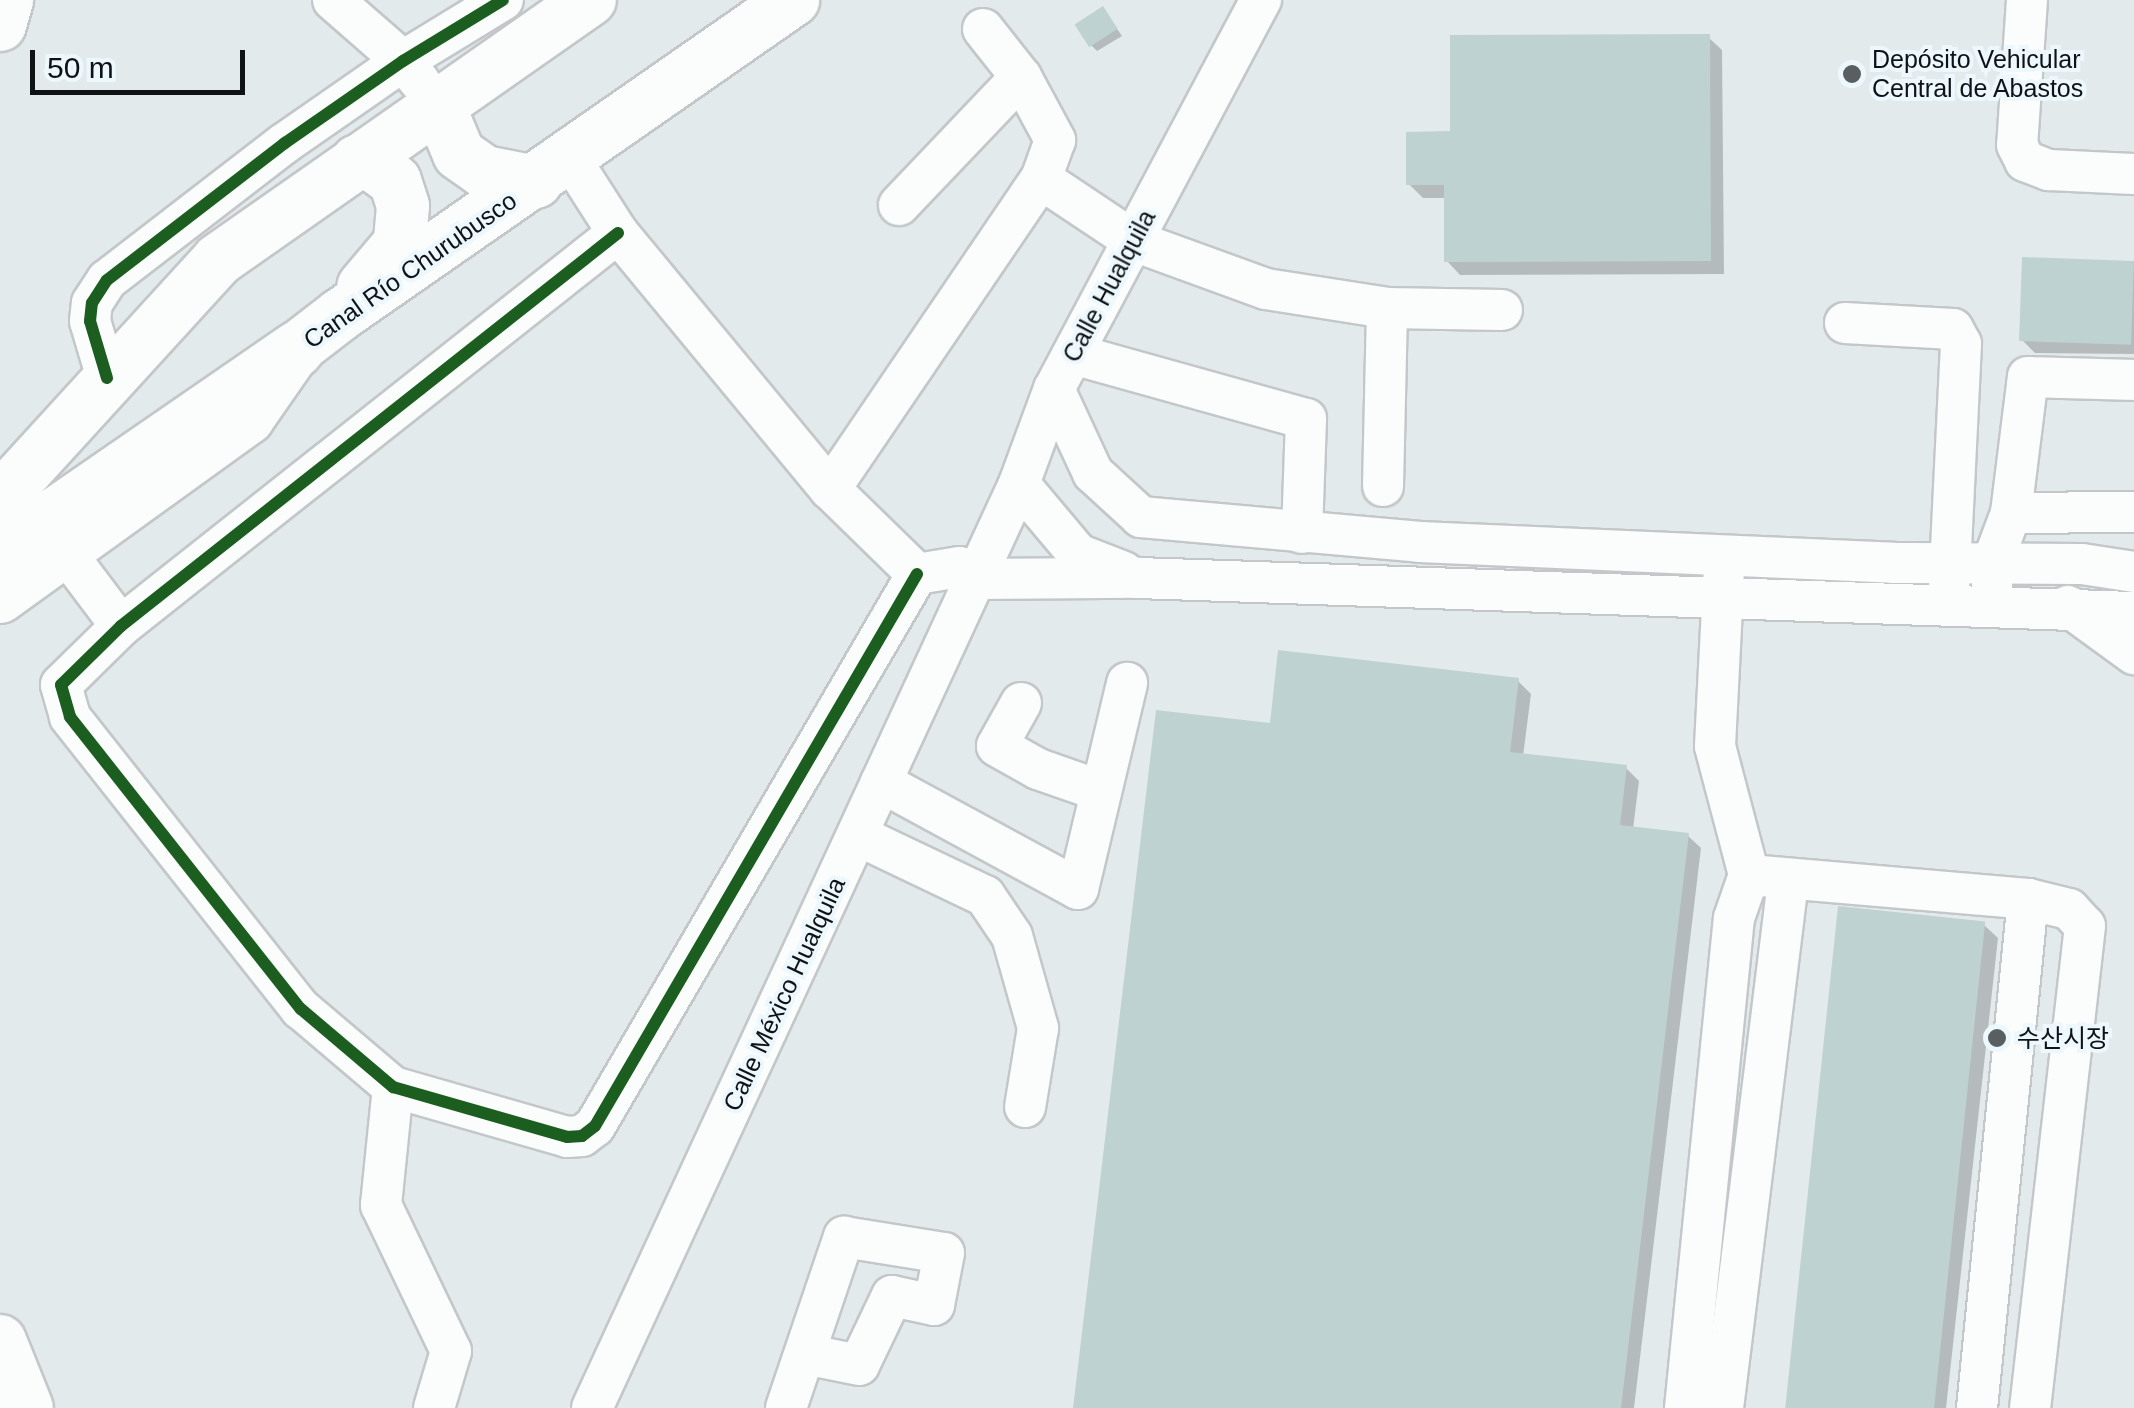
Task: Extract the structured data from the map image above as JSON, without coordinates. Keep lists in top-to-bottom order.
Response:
{
  "streets": {
    "main road": ["Canal Río Churubusco"],
    "street": ["Calle Hualquila", "Calle México Hualquila"]
  },
  "crossings": [
    ["Calle Hualquila", "Calle México Hualquila"]
  ],
  "places": ["Depósito Vehicular Central de Abastos", "수산시장"],
  "scale_bar": "50 m"
}
